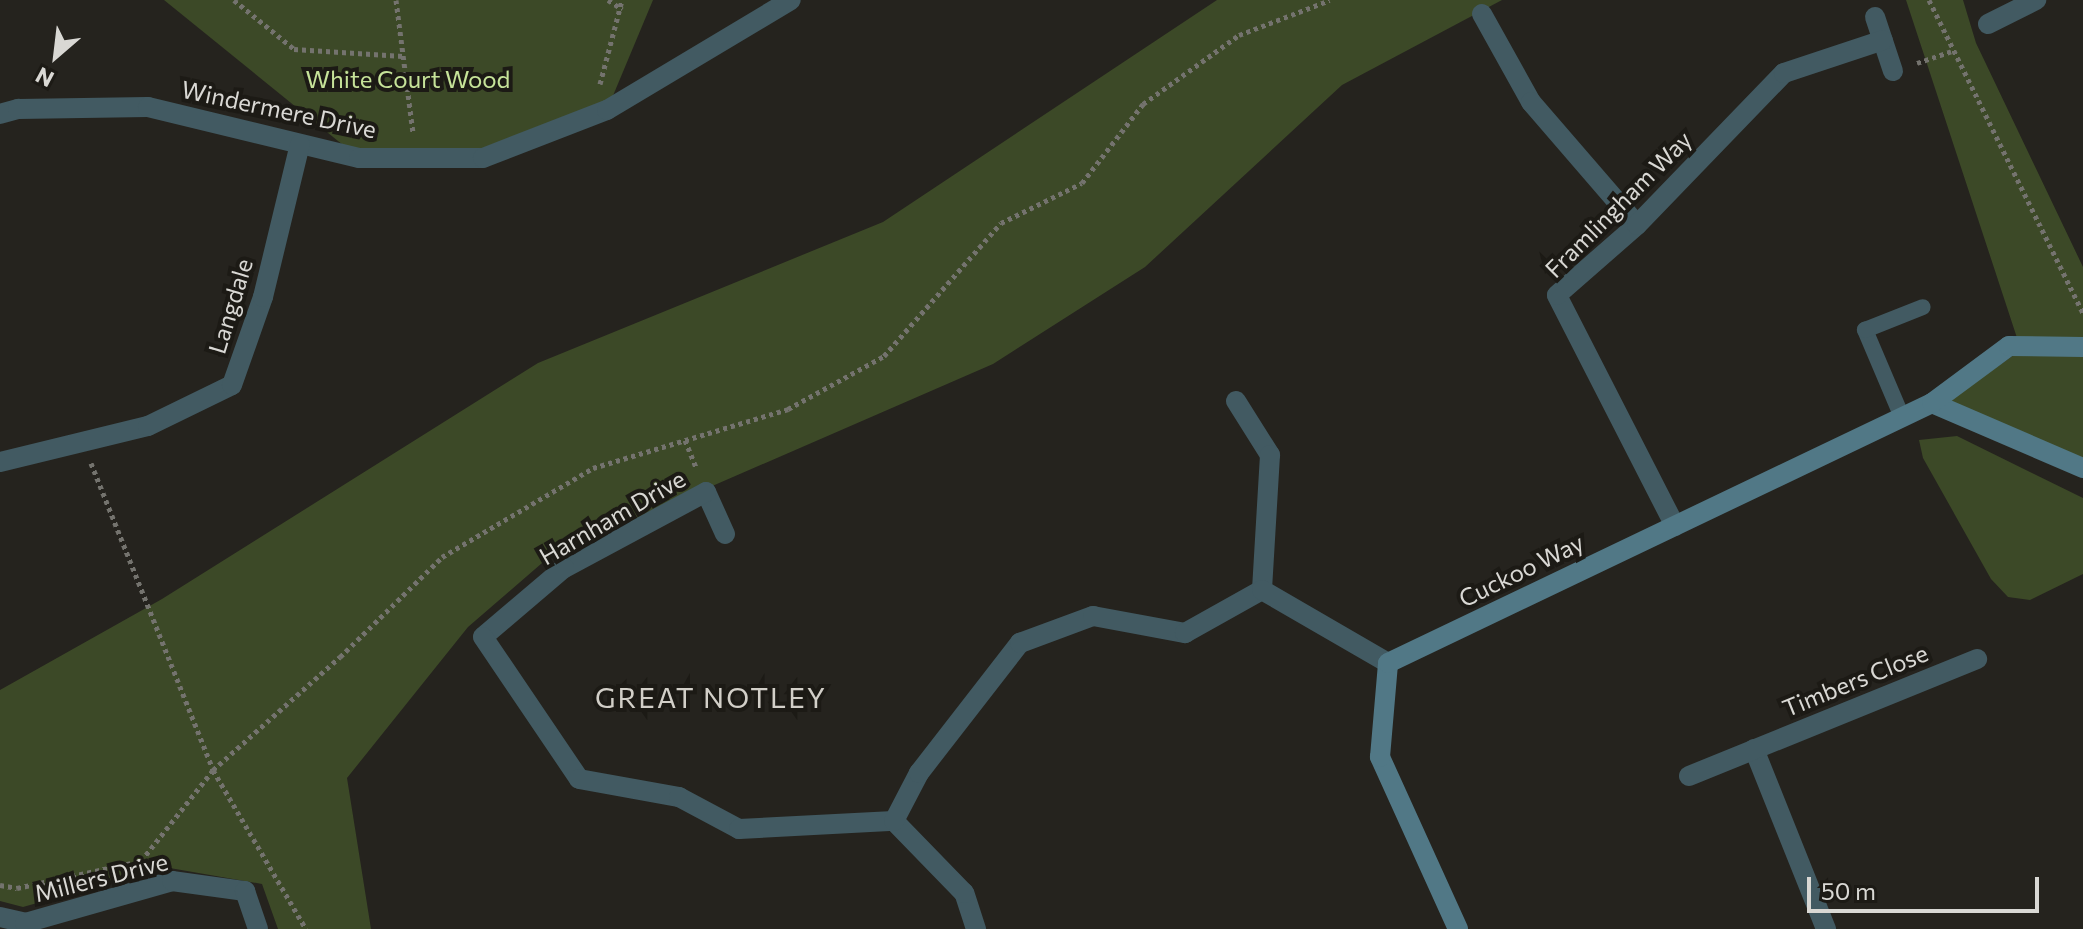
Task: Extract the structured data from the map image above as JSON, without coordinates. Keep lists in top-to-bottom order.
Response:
{
  "streets": {
    "street": [
      "Windermere Drive",
      "Framlingham Way",
      "Langdale",
      "Harnham Drive",
      "Cuckoo Way",
      "Timbers Close",
      "Millers Drive"
    ]
  },
  "crossings": [
    ["Windermere Drive", "Langdale"],
    ["Framlingham Way", "Cuckoo Way"]
  ],
  "districts": ["GREAT NOTLEY"],
  "parks": ["White Court Wood"],
  "scale_bar": "50 m",
  "north": "bottom left"
}
